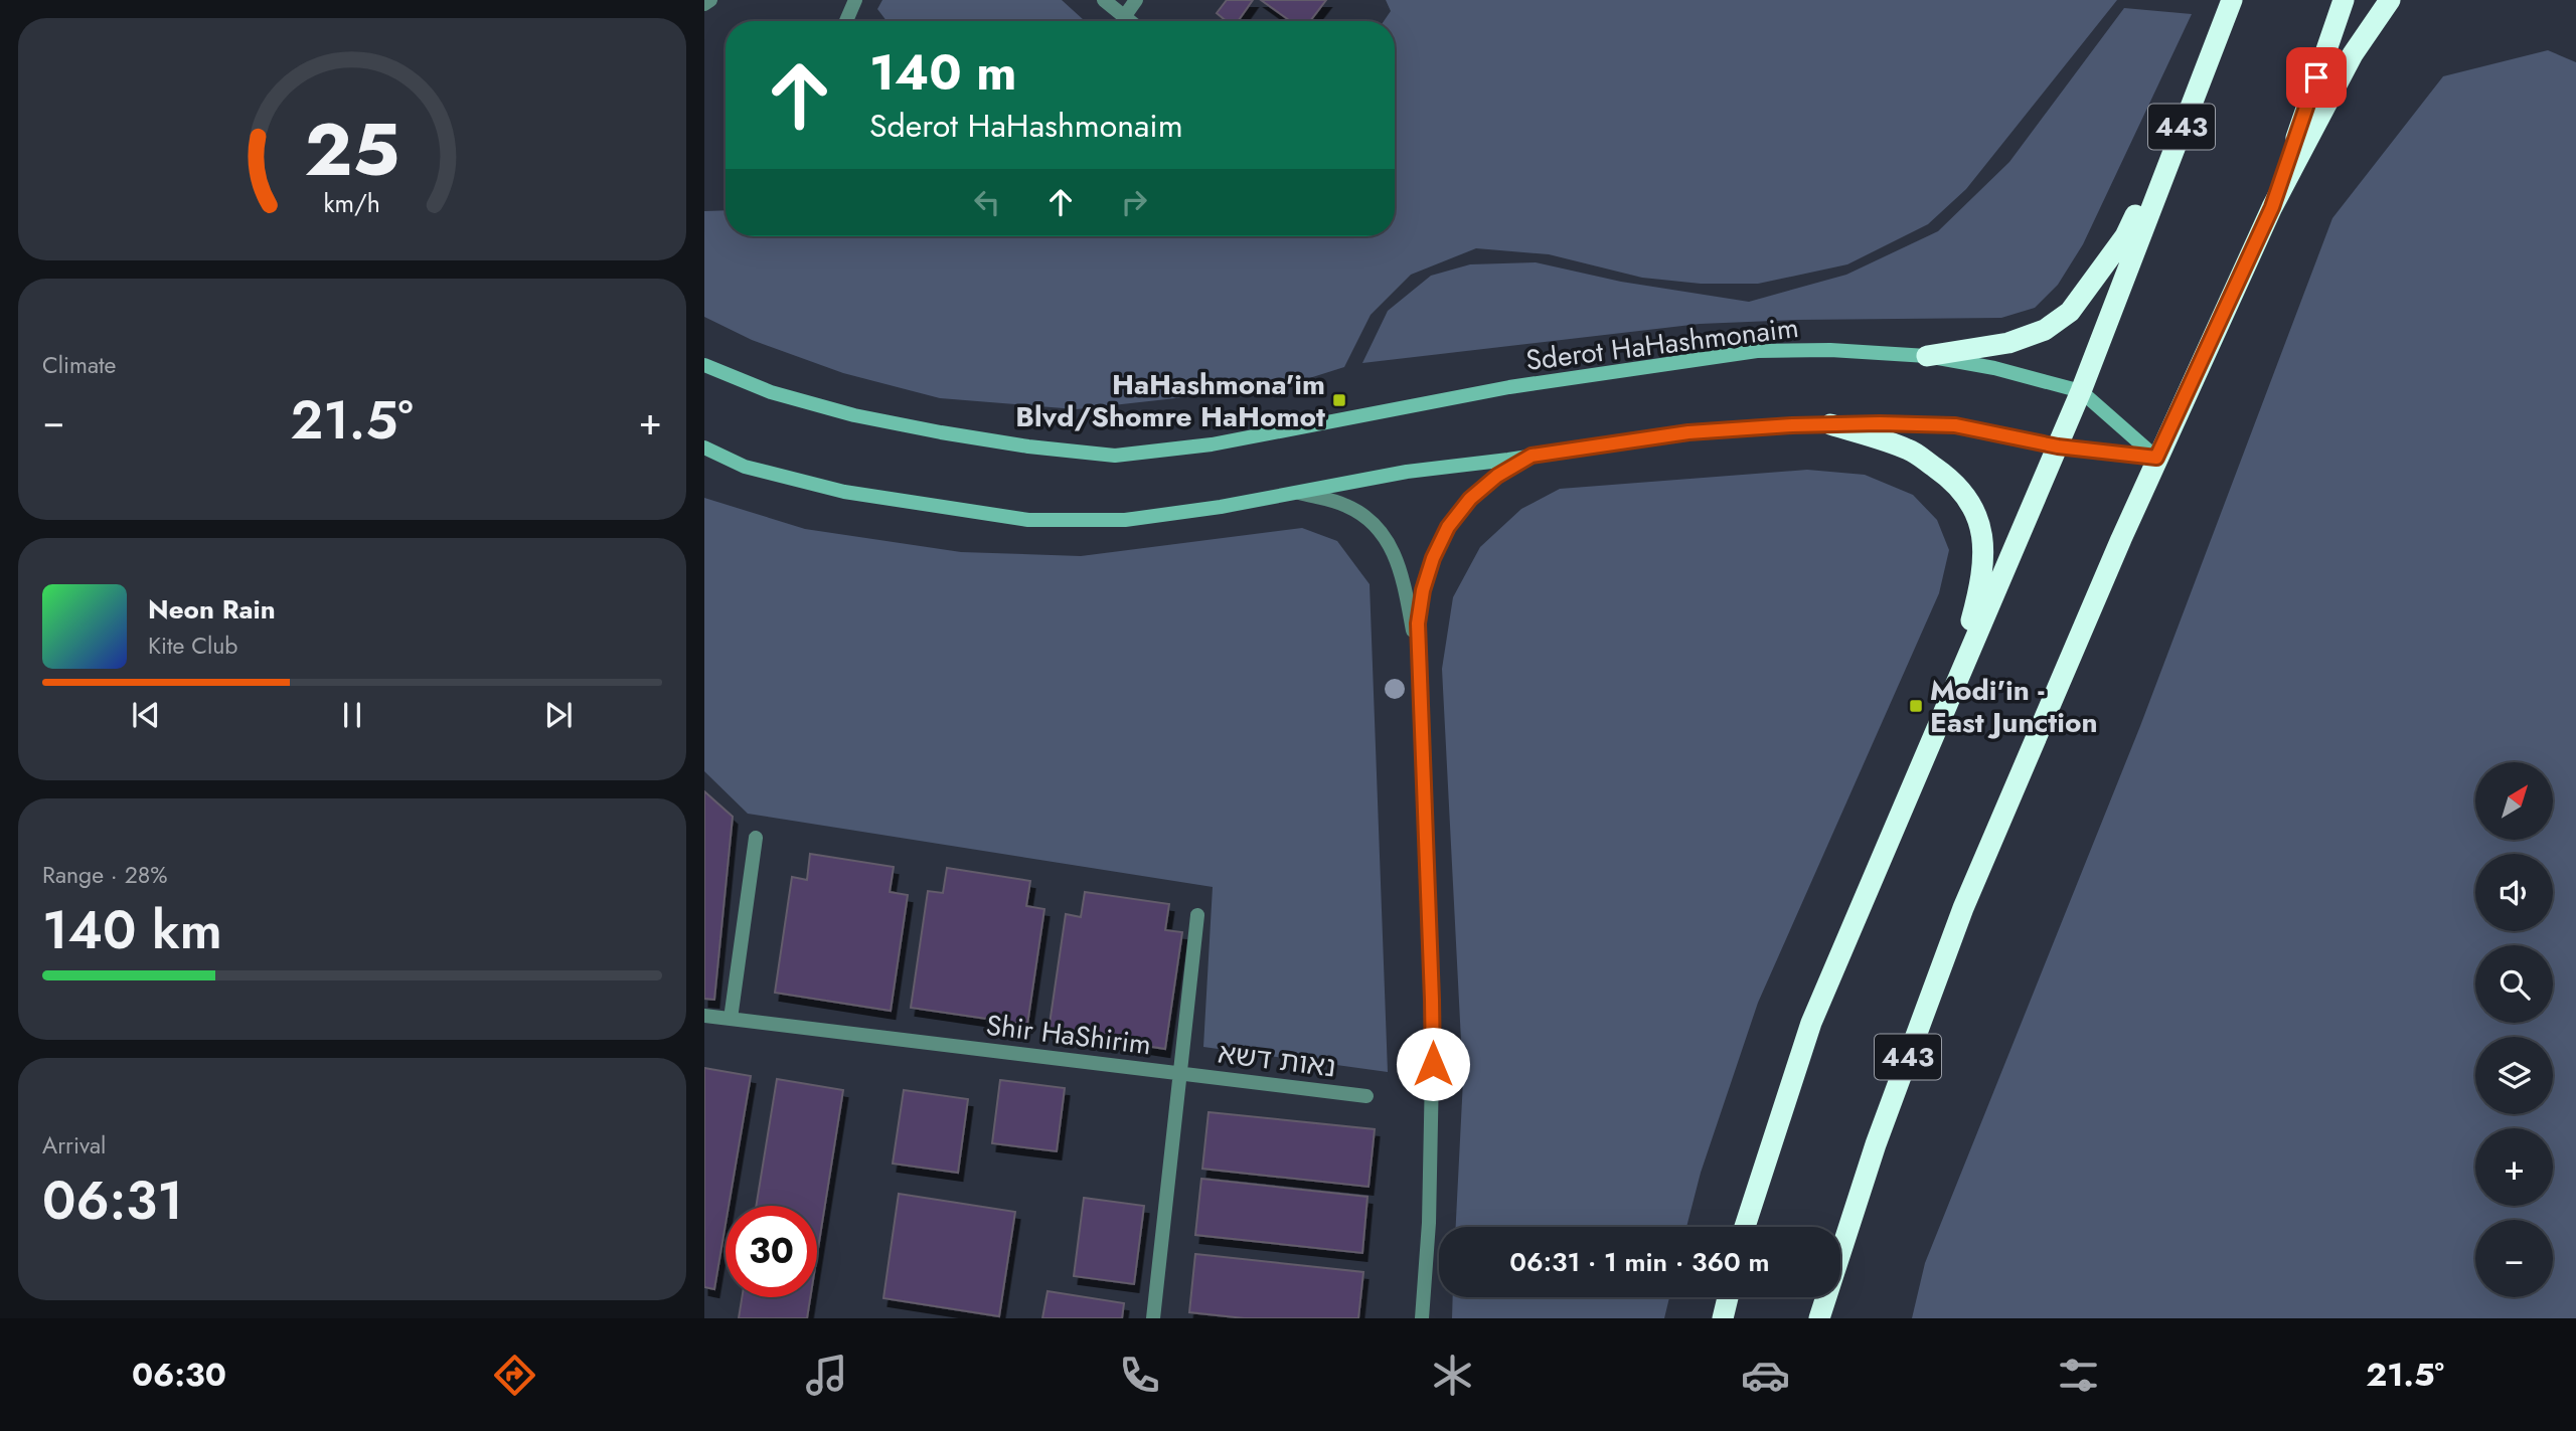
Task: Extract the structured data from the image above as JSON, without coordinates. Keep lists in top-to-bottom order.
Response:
{
  "streets": {
    "highway": ["443"],
    "main road": ["Sderot HaHashmonaim"],
    "street": ["Shir HaShirim", "נאות דשא"]
  },
  "crossings": [
    ["443", "Sderot HaHashmonaim"],
    ["Shir HaShirim", "נאות דשא"]
  ],
  "places": {
    "transit": ["HaHashmona'im Blvd/Shomre HaHomot", "Modi'in - East Junction"]
  },
  "north": "top right",
  "page": {
    "turn": ["140 m", "Sderot HaHashmonaim"],
    "tile": [
      "Climate",
      ["Range · 28%", "140 km"],
      ["Arrival", "06:31"]
    ],
    "heat": ["−", "21.5°", "+"],
    "song": ["Neon Rain", "Kite Club"],
    "map_buttons": ["+", "−"],
    "limit": "30",
    "trip": "06:31 · 1 min · 360 m",
    "tabs": ["06:30", "21.5°"],
    "gauge": ["25", "km/h"]
  }
}
